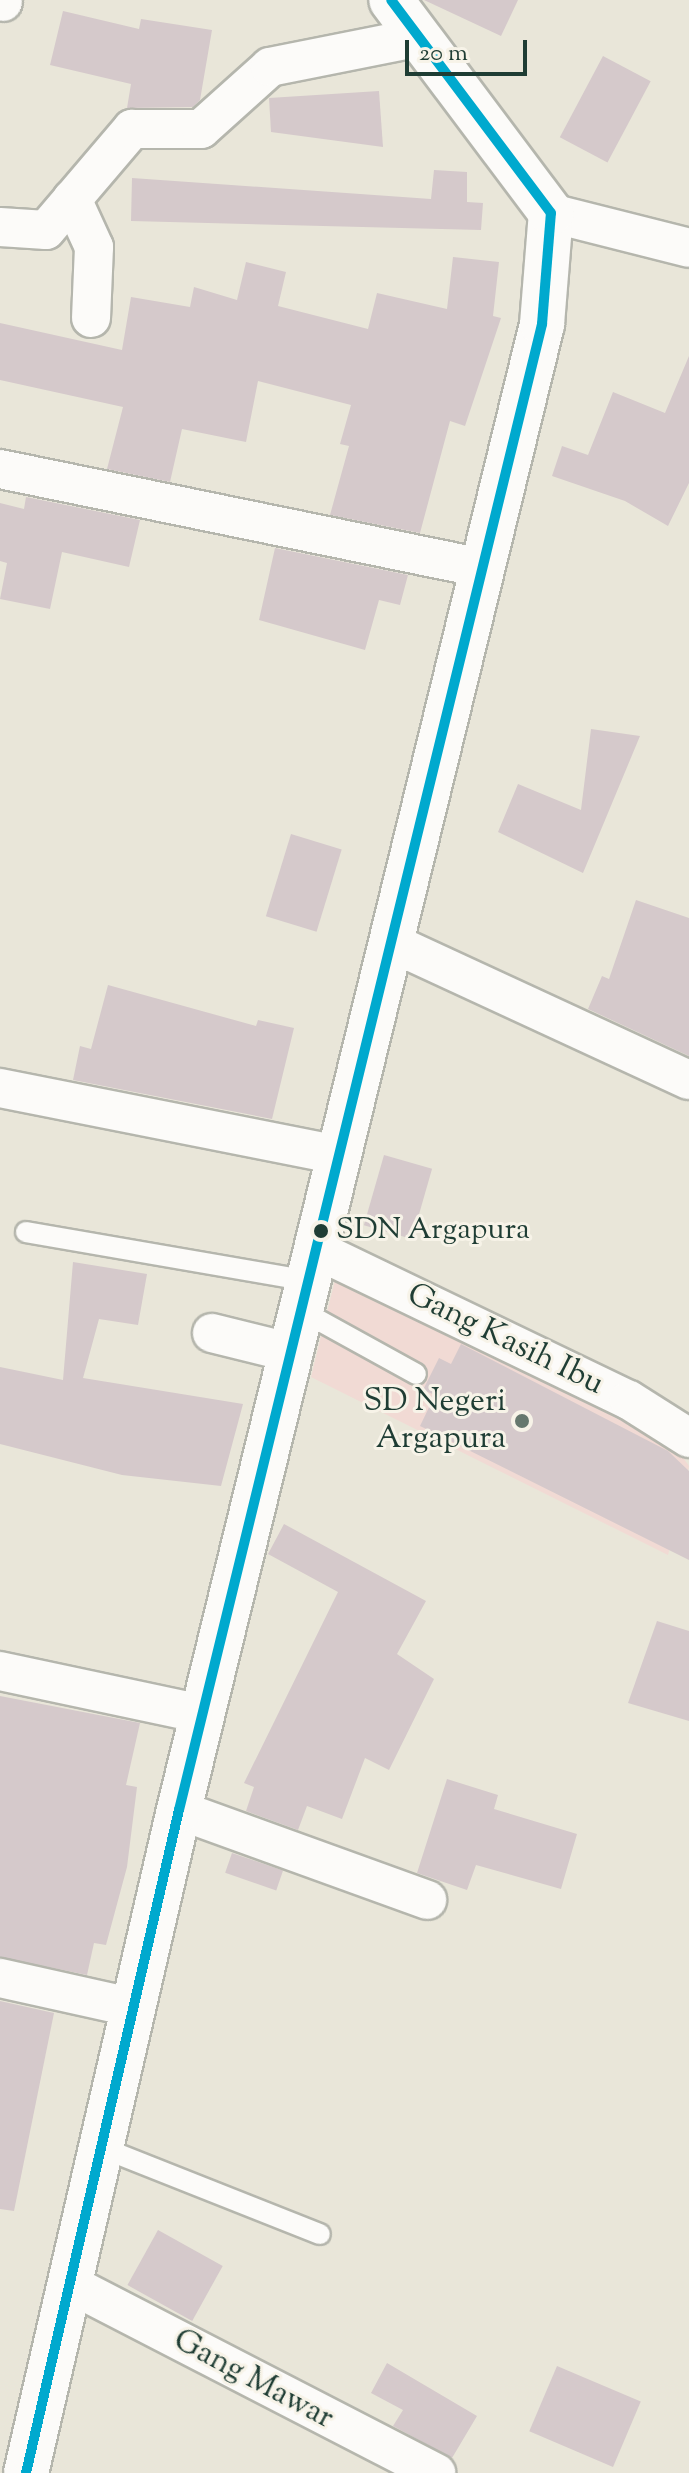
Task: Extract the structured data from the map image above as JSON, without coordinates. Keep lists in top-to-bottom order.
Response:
{
  "streets": {
    "street": ["Gang Kasih Ibu", "Gang Mawar"]
  },
  "places": ["SDN Argapura", "SD Negeri Argapura"],
  "lines": ["transit line 20"],
  "scale_bar": "20 m"
}
